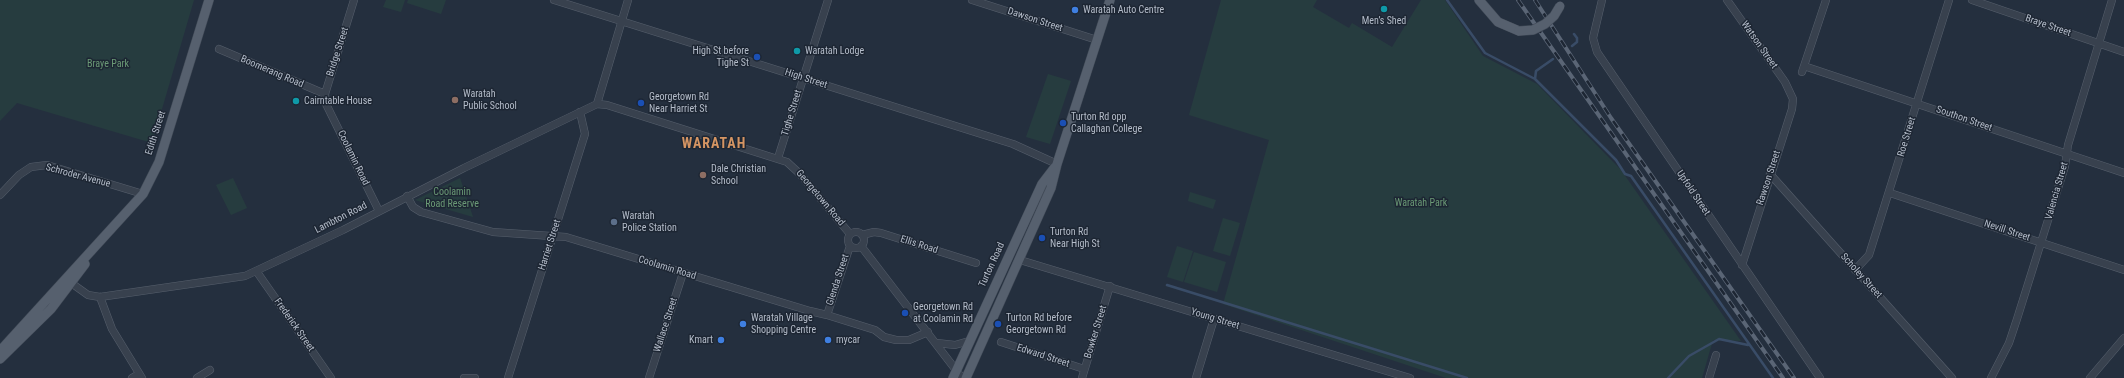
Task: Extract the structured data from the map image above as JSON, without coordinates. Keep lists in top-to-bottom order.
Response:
{
  "streets": {
    "main road": ["Edith Street", "Turton Road"],
    "street": [
      "Dawson Street",
      "Braye Street",
      "Watson Street",
      "Bridge Street",
      "Boomerang Road",
      "High Street",
      "Tighe Street",
      "Southon Street",
      "Roe Street",
      "Coolamin Road",
      "Schroder Avenue",
      "Rawson Street",
      "Valencia Street",
      "Upfold Street",
      "Georgetown Road",
      "Lambton Road",
      "Nevill Street",
      "Harriet Street",
      "Ellis Road",
      "Scholey Street",
      "Glenda Street",
      "Young Street",
      "Frederick Street",
      "Wallace Street",
      "Bowker Street",
      "Edward Street"
    ]
  },
  "crossings": [
    ["Dawson Street", "Turton Road"],
    ["Braye Street", "Valencia Street"],
    ["Watson Street", "Rawson Street"],
    ["Bridge Street", "Boomerang Road"],
    ["Bridge Street", "Coolamin Road"],
    ["High Street", "Tighe Street"],
    ["High Street", "Turton Road"],
    ["Tighe Street", "Georgetown Road"],
    ["Southon Street", "Roe Street"],
    ["Southon Street", "Valencia Street"],
    ["Edith Street", "Schroder Avenue"],
    ["Edith Street", "Lambton Road"],
    ["Roe Street", "Nevill Street"],
    ["Roe Street", "Scholey Street"],
    ["Coolamin Road", "Lambton Road"],
    ["Coolamin Road", "Harriet Street"],
    ["Coolamin Road", "Glenda Street"],
    ["Coolamin Road", "Wallace Street"],
    ["Rawson Street", "Upfold Street"],
    ["Rawson Street", "Scholey Street"],
    ["Valencia Street", "Nevill Street"],
    ["Georgetown Road", "Lambton Road"],
    ["Georgetown Road", "Ellis Road"],
    ["Georgetown Road", "Glenda Street"],
    ["Lambton Road", "Harriet Street"],
    ["Lambton Road", "Frederick Street"],
    ["Ellis Road", "Glenda Street"],
    ["Turton Road", "Young Street"],
    ["Young Street", "Bowker Street"],
    ["Bowker Street", "Edward Street"]
  ],
  "districts": ["WARATAH"],
  "parks": ["Braye Park", "Coolamin Road Reserve", "Waratah Park"],
  "places": [
    "Men’s Shed",
    "Waratah Auto Centre",
    "Waratah Lodge",
    "High St before Tighe St",
    "Waratah Public School",
    "Cairntable House",
    "Georgetown Rd Near Harriet St",
    "Turton Rd opp Callaghan College",
    "Dale Christian School",
    "Waratah Police Station",
    "Turton Rd Near High St",
    "Georgetown Rd at Coolamin Rd",
    "Waratah Village Shopping Centre",
    "Turton Rd before Georgetown Rd",
    "Kmart",
    "mycar"
  ]
}
